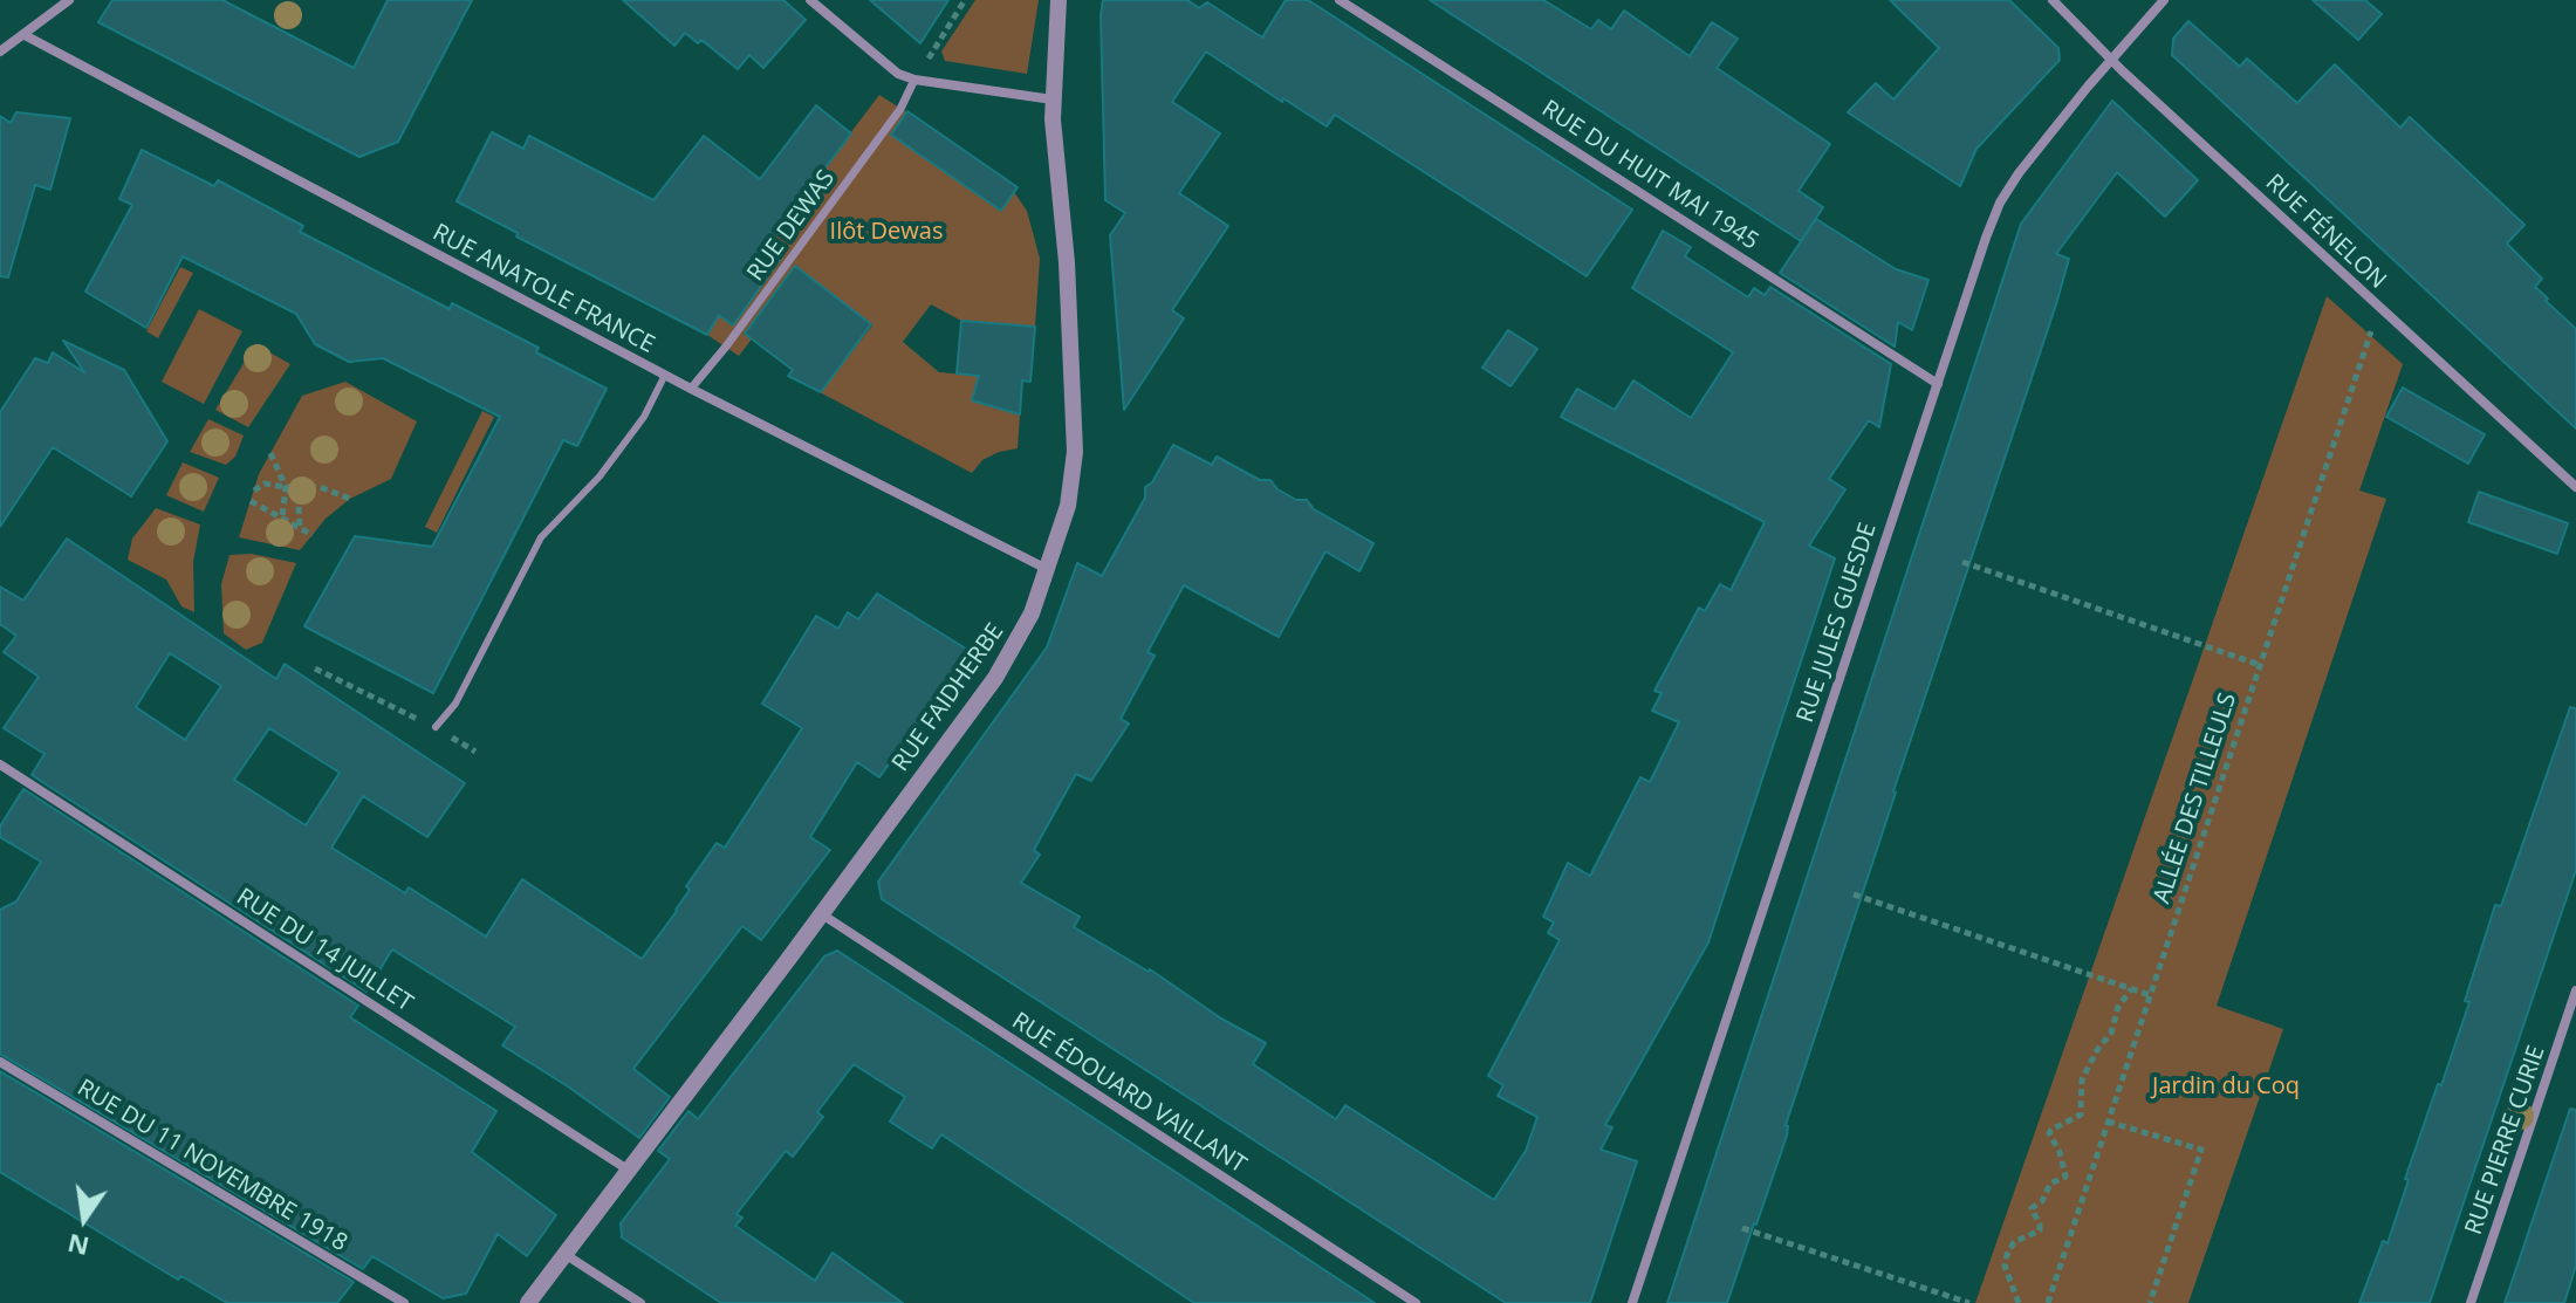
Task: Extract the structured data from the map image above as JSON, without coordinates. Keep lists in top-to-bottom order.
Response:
{
  "streets": {
    "street": [
      "RUE DU HUIT MAI 1945",
      "RUE DEWAS",
      "RUE FÉNELON",
      "RUE ANATOLE FRANCE",
      "RUE JULES GUESDE",
      "RUE FAIDHERBE",
      "RUE DU 14 JUILLET",
      "RUE ÉDOUARD VAILLANT",
      "RUE PIERRE CURIE",
      "RUE DU 11 NOVEMBRE 1918"
    ],
    "path": ["ALLÉE DES TILLEULS"]
  },
  "crossings": [
    ["RUE DU HUIT MAI 1945", "RUE JULES GUESDE"],
    ["RUE DEWAS", "RUE ANATOLE FRANCE"],
    ["RUE FÉNELON", "RUE JULES GUESDE"],
    ["RUE FÉNELON", "ALLÉE DES TILLEULS"],
    ["RUE ANATOLE FRANCE", "RUE FAIDHERBE"],
    ["RUE FAIDHERBE", "RUE DU 14 JUILLET"],
    ["RUE FAIDHERBE", "RUE ÉDOUARD VAILLANT"]
  ],
  "parks": ["Ilôt Dewas", "Jardin du Coq"],
  "north": "bottom"
}
